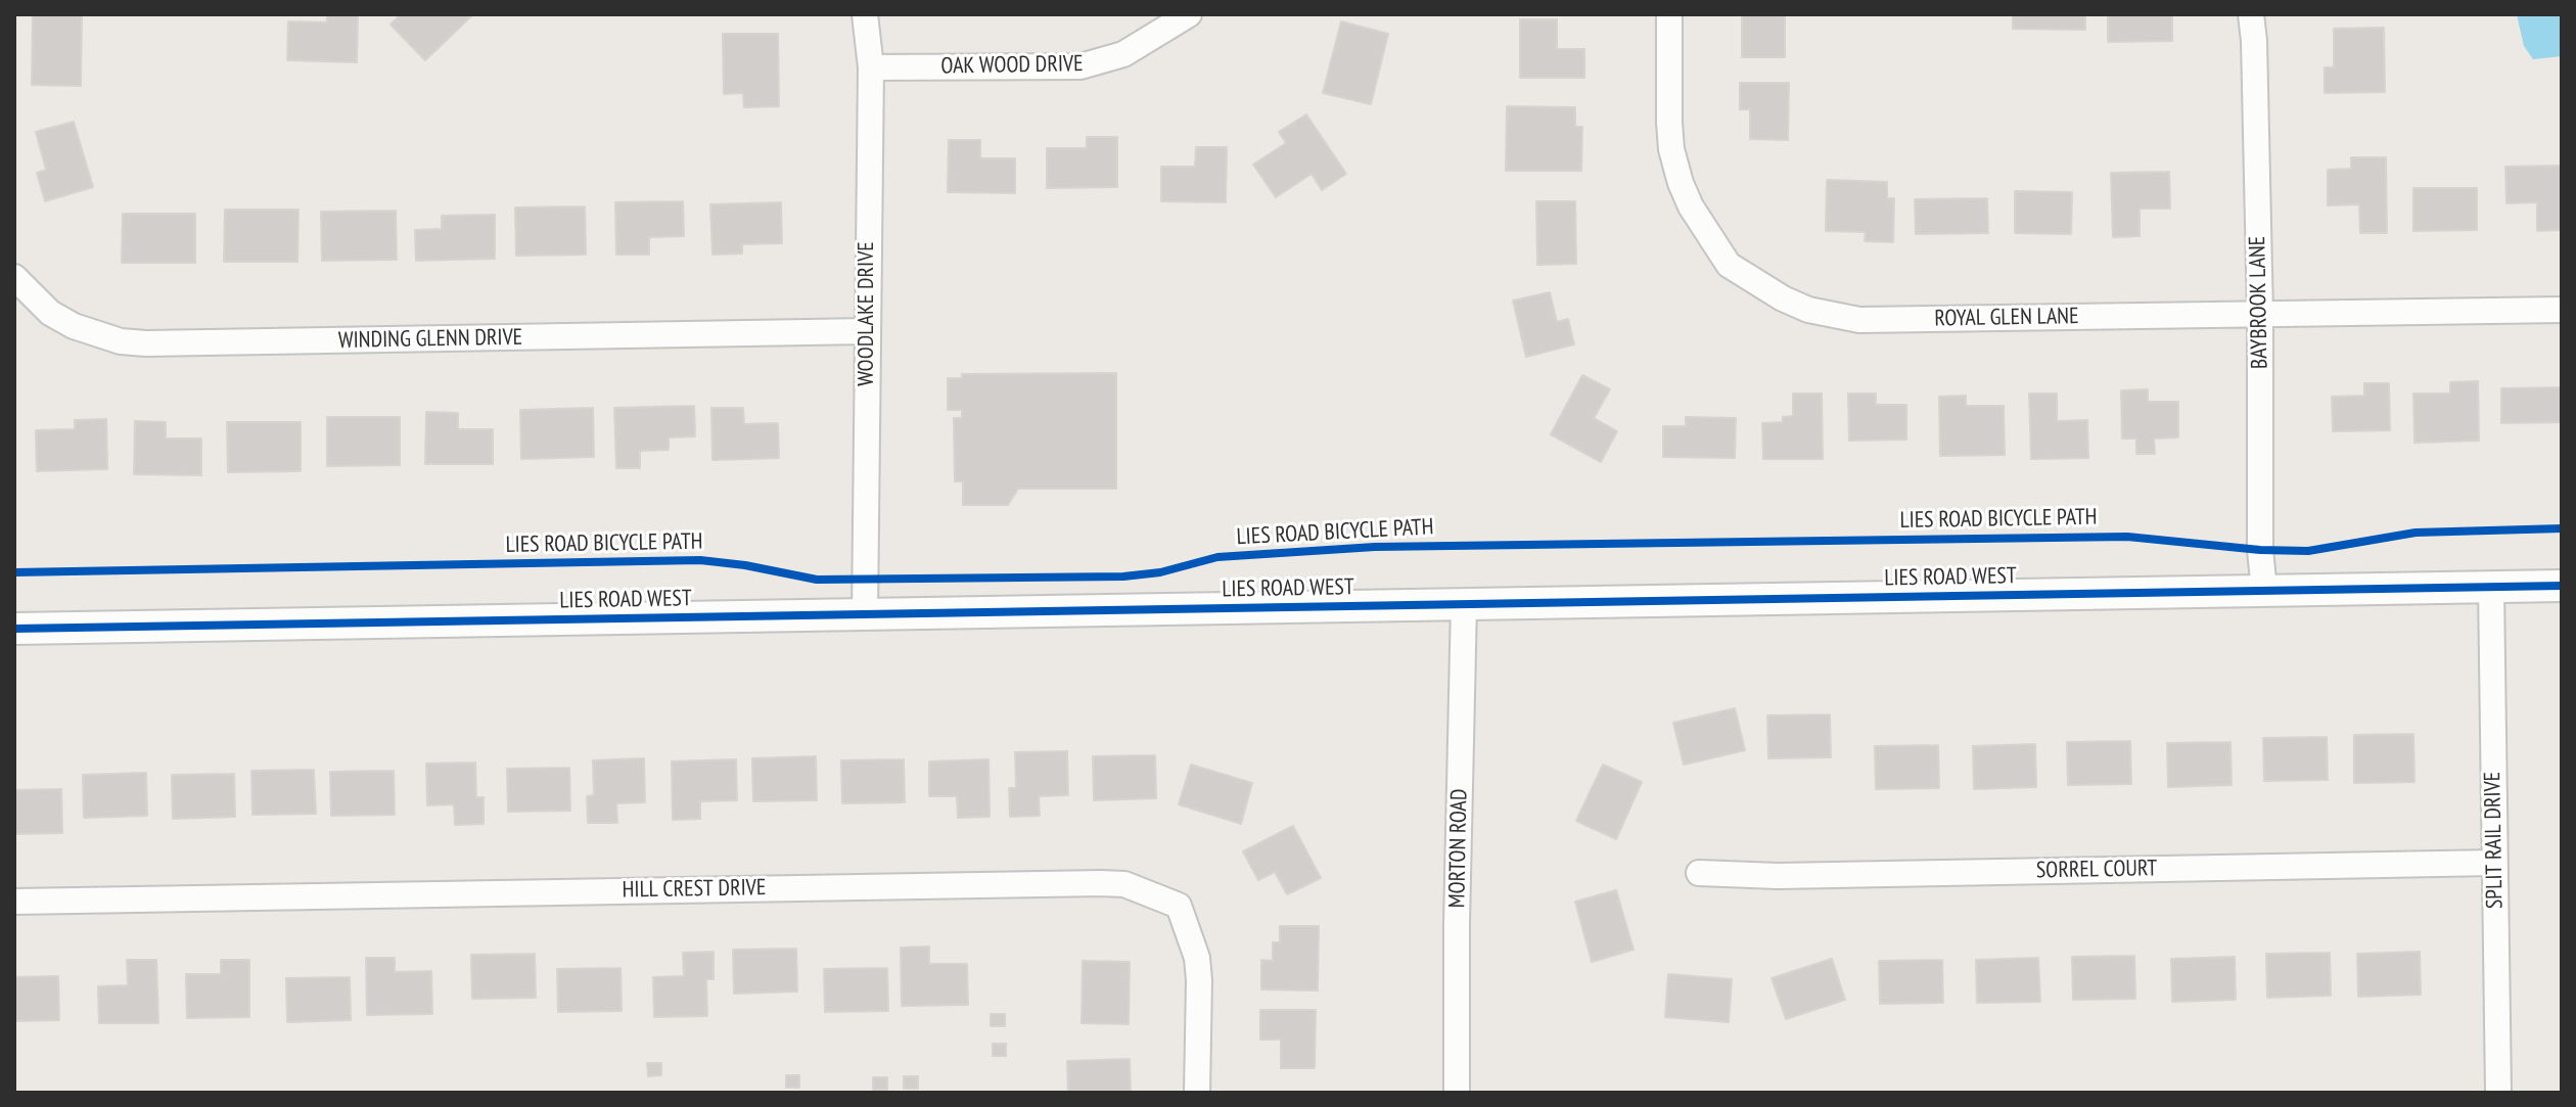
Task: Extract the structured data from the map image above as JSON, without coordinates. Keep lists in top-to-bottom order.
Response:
{
  "streets": {
    "street": [
      "OAK WOOD DRIVE",
      "BAYBROOK LANE",
      "WOODLAKE DRIVE",
      "ROYAL GLEN LANE",
      "WINDING GLENN DRIVE",
      "LIES ROAD WEST",
      "SPLIT RAIL DRIVE",
      "MORTON ROAD",
      "SORREL COURT",
      "HILL CREST DRIVE"
    ],
    "cycle path": ["LIES ROAD BICYCLE PATH"]
  },
  "crossings": [
    ["OAK WOOD DRIVE", "WOODLAKE DRIVE"],
    ["BAYBROOK LANE", "ROYAL GLEN LANE"],
    ["BAYBROOK LANE", "LIES ROAD WEST"],
    ["WOODLAKE DRIVE", "WINDING GLENN DRIVE"],
    ["WOODLAKE DRIVE", "LIES ROAD WEST"],
    ["LIES ROAD WEST", "SPLIT RAIL DRIVE"],
    ["LIES ROAD WEST", "MORTON ROAD"],
    ["SPLIT RAIL DRIVE", "SORREL COURT"]
  ]
}
